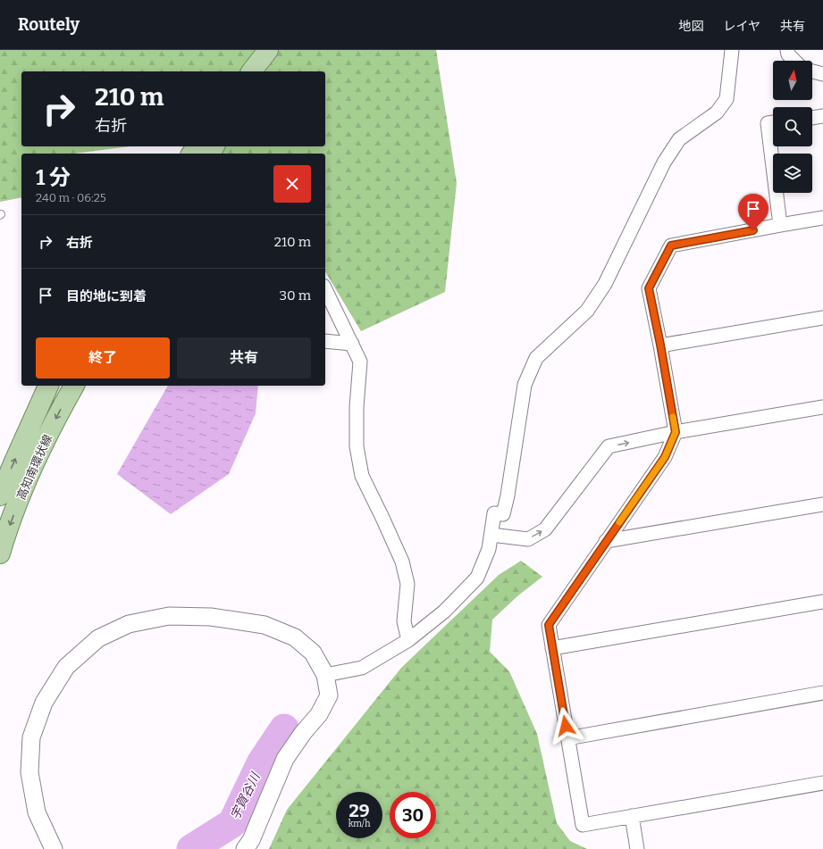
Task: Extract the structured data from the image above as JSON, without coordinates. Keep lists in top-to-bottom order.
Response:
{
  "streets": {
    "main road": ["高知南環状線"]
  },
  "water": ["宇賀谷川"],
  "north": "top",
  "page": {
    "header": "Routely",
    "nav": ["地図", "レイヤ", "共有"],
    "turn": ["210 m", "右折"],
    "heading": ["1 分", "240 m · 06:25"],
    "list": [
      {
        "name": "右折",
        "value": "210 m"
      },
      {
        "name": "目的地に到着",
        "value": "30 m"
      }
    ],
    "buttons": ["終了", "共有"],
    "speed": "29 km/h",
    "limit": "30"
  }
}
